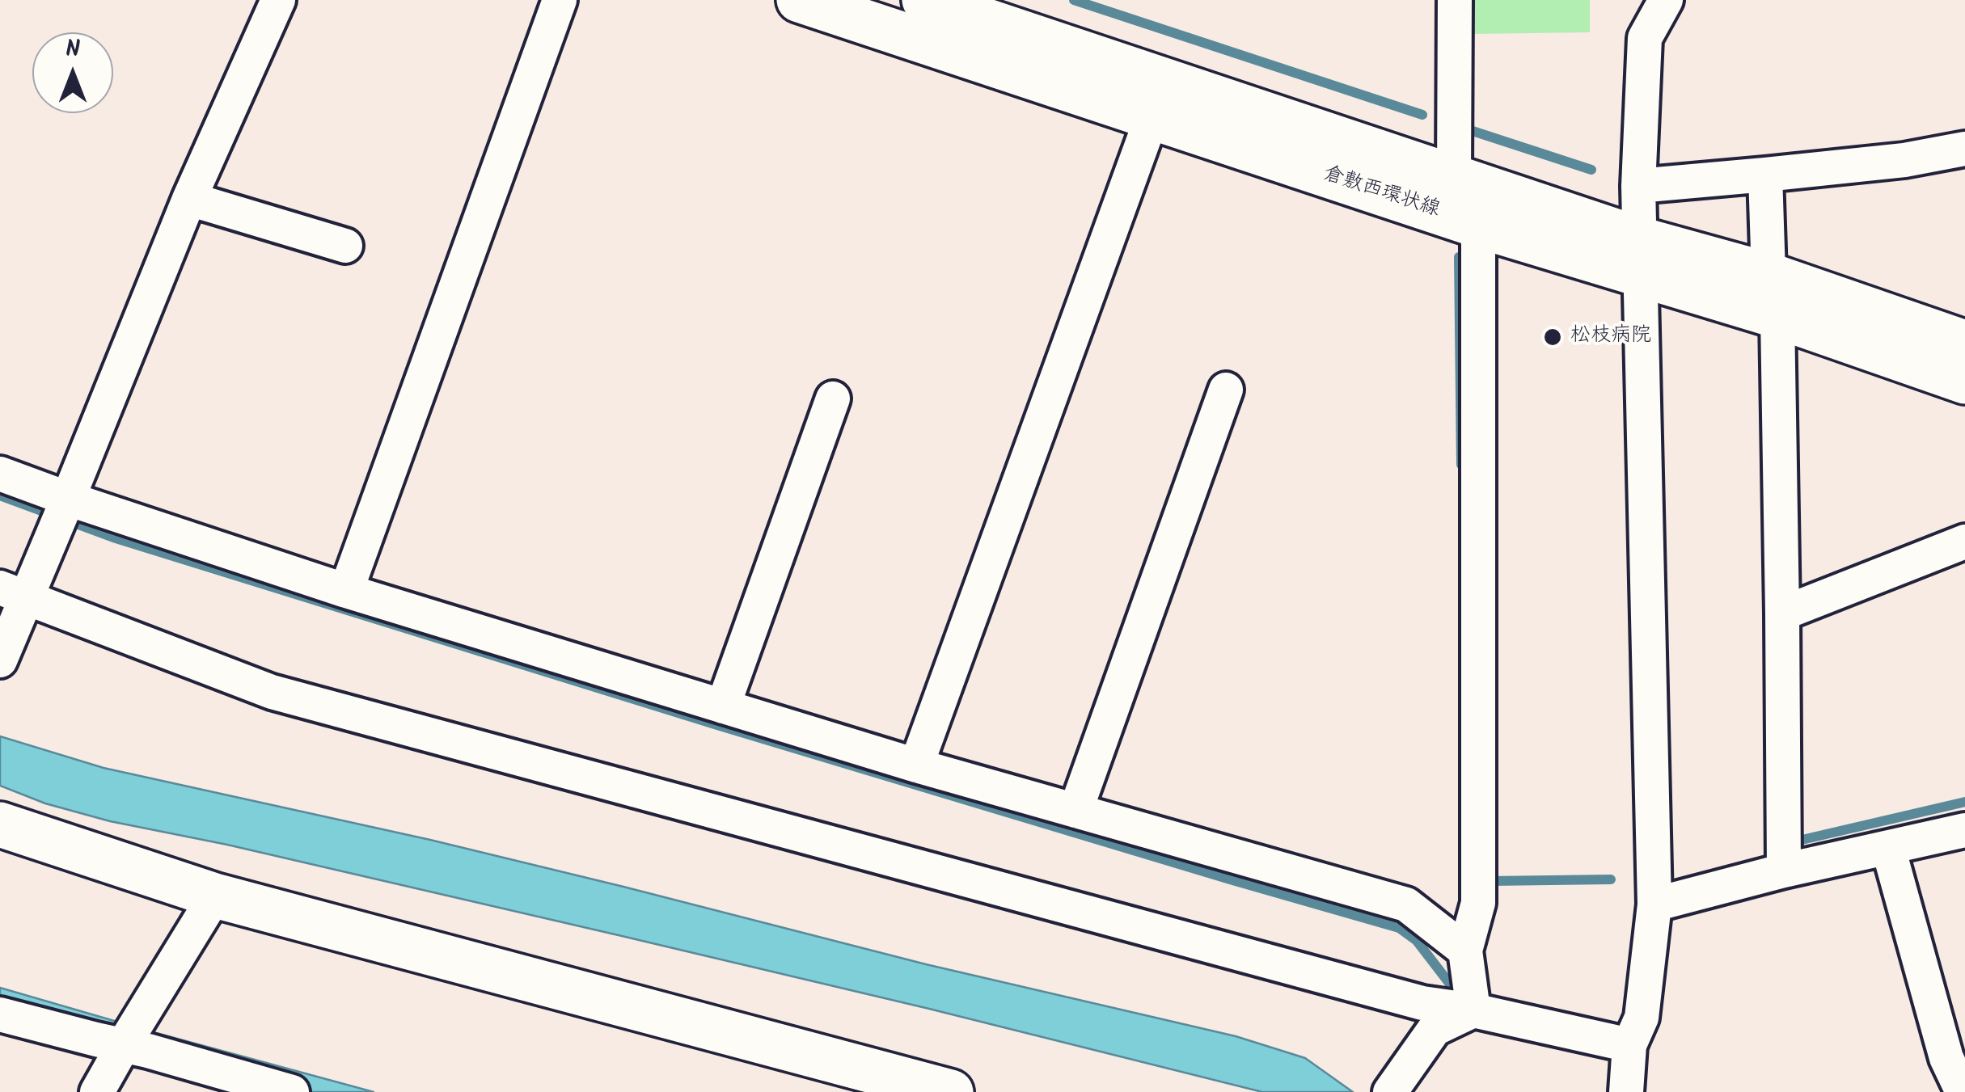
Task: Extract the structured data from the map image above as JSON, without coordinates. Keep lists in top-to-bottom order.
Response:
{
  "streets": {
    "main road": ["倉敷西環状線"]
  },
  "places": ["松枝病院"],
  "north": "top"
}
